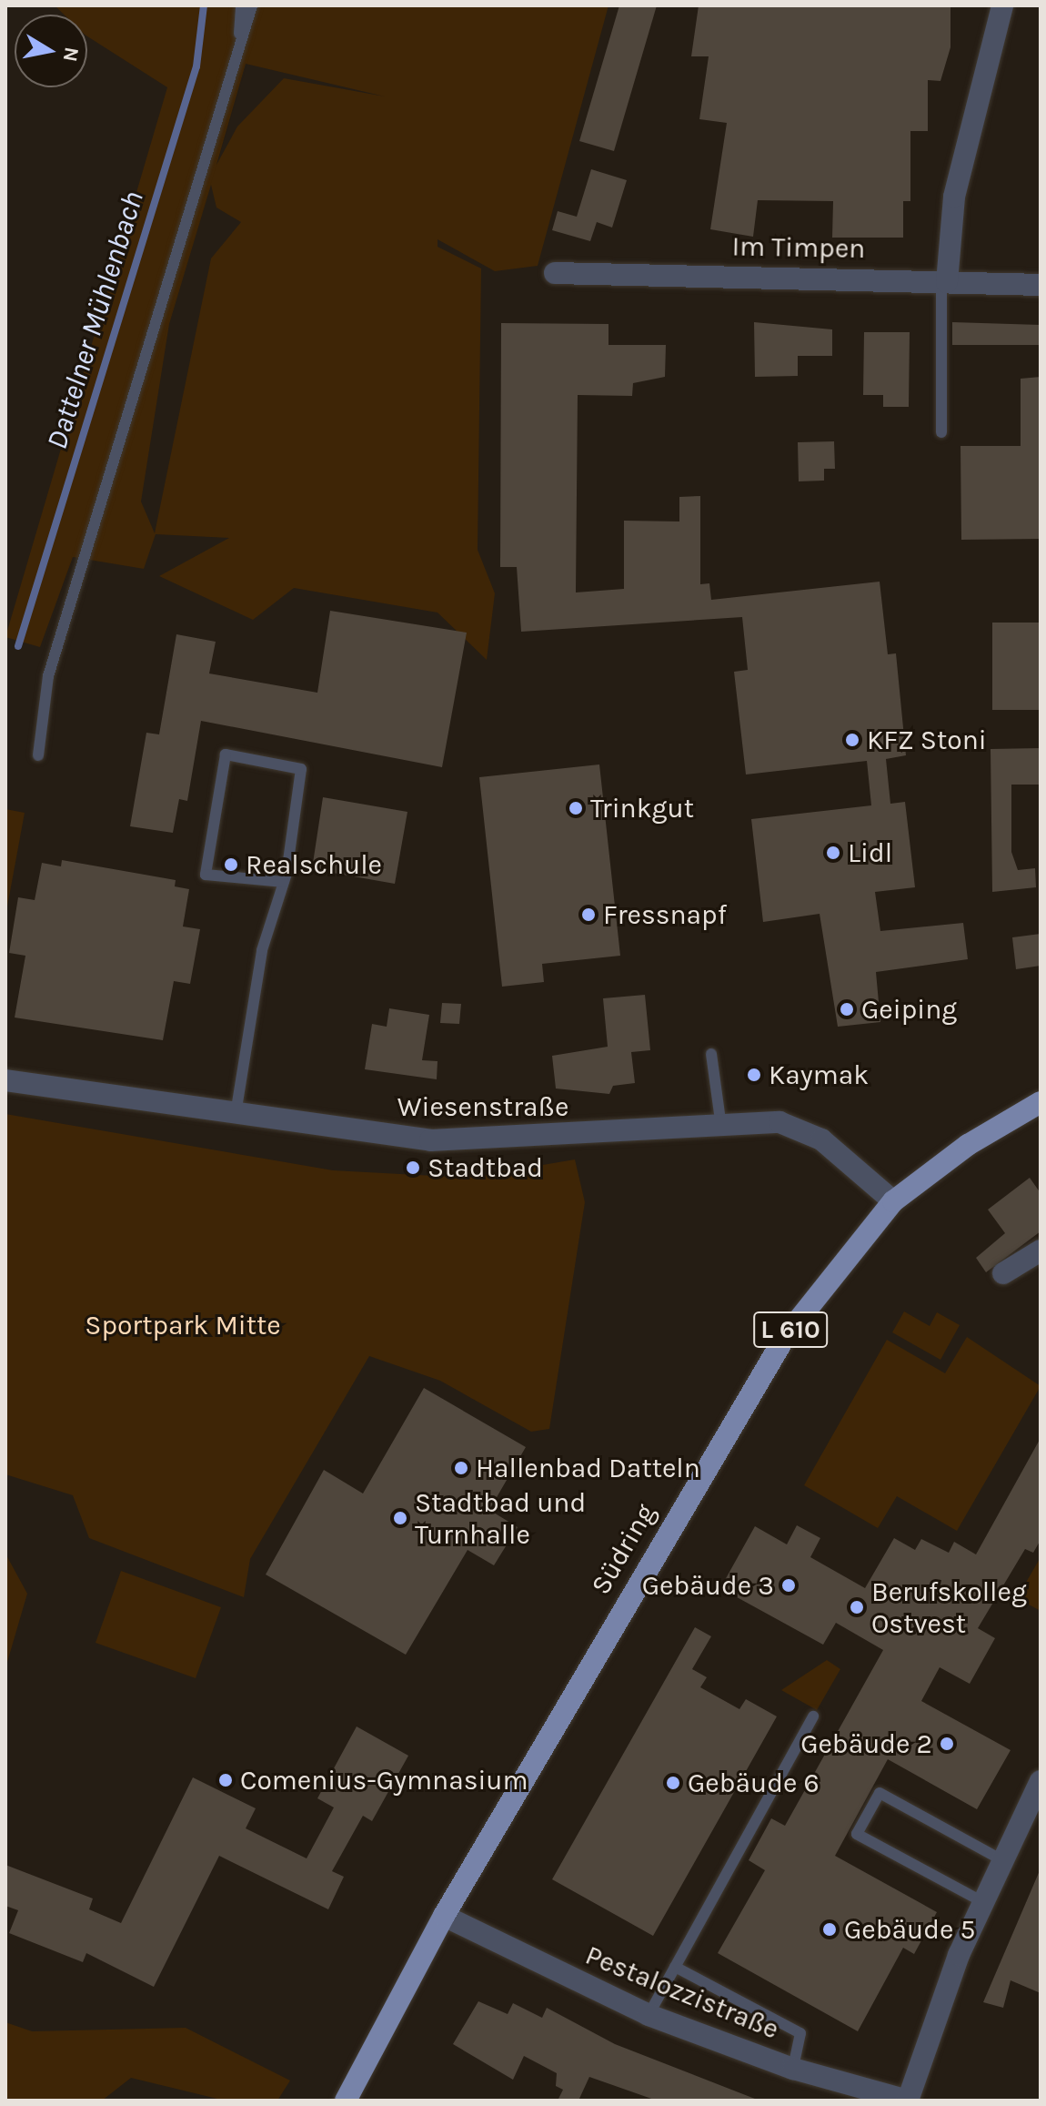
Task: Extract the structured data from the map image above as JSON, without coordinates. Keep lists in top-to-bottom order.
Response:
{
  "streets": {
    "main road": ["L 610", "Südring"],
    "street": ["Im Timpen", "Wiesenstraße", "Pestalozzistraße"]
  },
  "crossings": [
    ["Wiesenstraße", "Südring"],
    ["Südring", "Pestalozzistraße"]
  ],
  "water": ["Dattelner Mühlenbach"],
  "parks": ["Sportpark Mitte"],
  "places": [
    "KFZ Stoni",
    "Trinkgut",
    "Lidl",
    "Realschule",
    "Fressnapf",
    "Geiping",
    "Kaymak",
    "Stadtbad",
    "Hallenbad Datteln",
    "Stadtbad und Turnhalle",
    "Gebäude 3",
    "Berufskolleg Ostvest",
    "Gebäude 2",
    "Comenius-Gymnasium",
    "Gebäude 6",
    "Gebäude 5"
  ],
  "north": "right"
}
